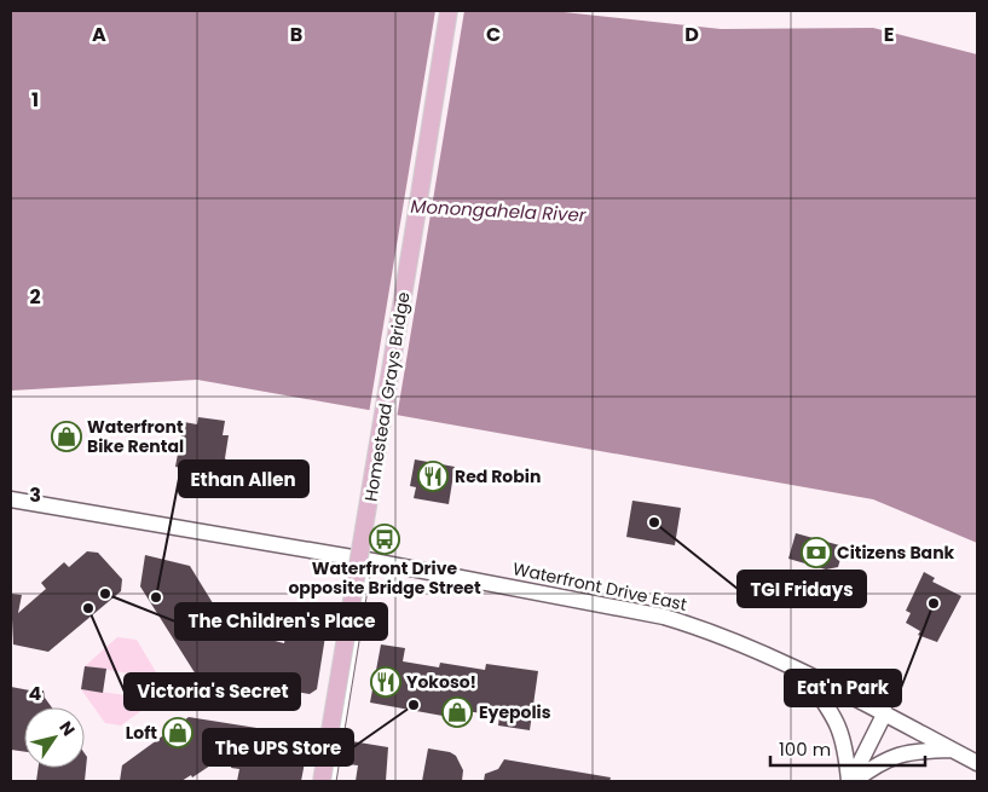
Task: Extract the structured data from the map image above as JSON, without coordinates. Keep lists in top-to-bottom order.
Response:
{
  "streets": {
    "main road": ["Homestead Grays Bridge"],
    "street": ["Waterfront Drive East"]
  },
  "water": ["Monongahela River"],
  "places": {
    "shop": ["Waterfront Bike Rental", "Eyepolis", "Loft"],
    "restaurant": ["Red Robin", "Yokoso!"],
    "other": [
      "TGI Fridays",
      "The Children's Place",
      "Ethan Allen",
      "Eat'n Park",
      "Victoria's Secret",
      "The UPS Store"
    ],
    "bus stop": ["Waterfront Drive opposite Bridge Street"],
    "bank": ["Citizens Bank"]
  },
  "scale_bar": "100 m",
  "north": "top right",
  "grid": {
    "columns": [
      "A",
      "B",
      "C",
      "D",
      "E"
    ],
    "rows": [
      "1",
      "2",
      "3",
      "4"
    ]
  }
}
